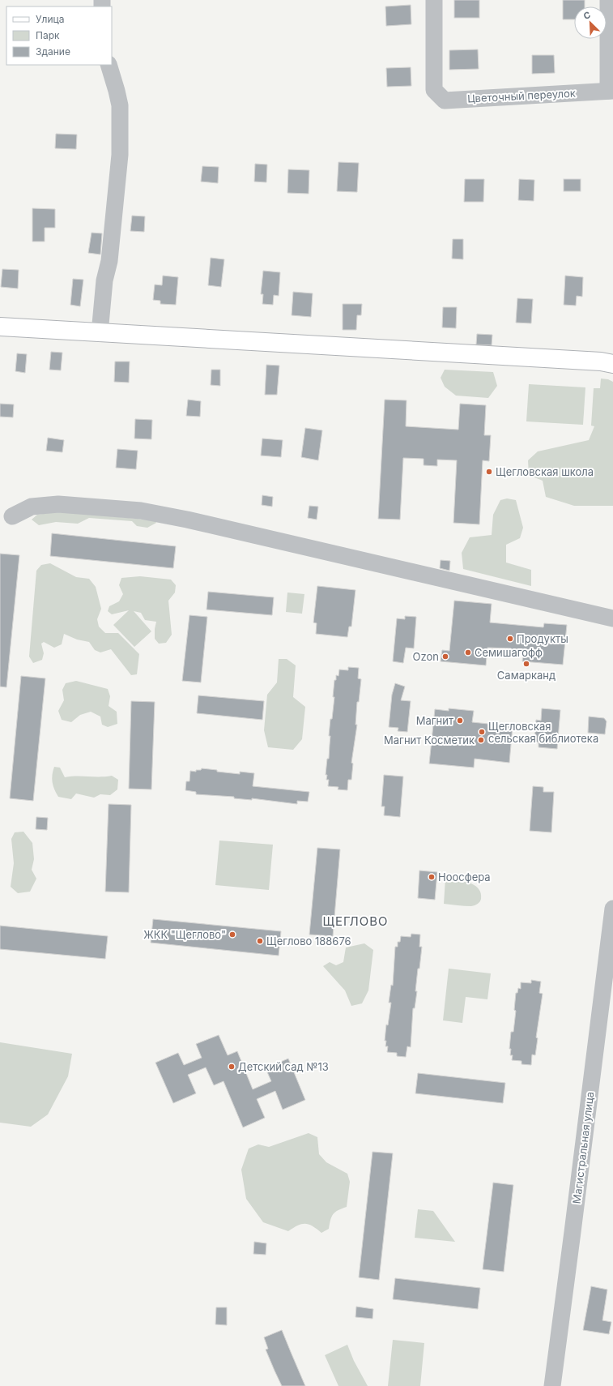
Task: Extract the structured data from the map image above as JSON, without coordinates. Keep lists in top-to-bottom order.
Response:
{
  "streets": {
    "street": ["Цветочный переулок", "Магистральная улица"]
  },
  "districts": ["ЩЕГЛОВО"],
  "places": [
    "Щегловская школа",
    "Продукты",
    "Семишагофф",
    "Ozon",
    "Самарканд",
    "Магнит",
    "Щегловская сельская библиотека",
    "Магнит Косметик",
    "Ноосфера",
    "ЖКК \"Щеглово\"",
    "Щеглово 188676",
    "Детский сад №13"
  ],
  "legend": ["Улица", "Парк", "Здание"],
  "north": "top left"
}
